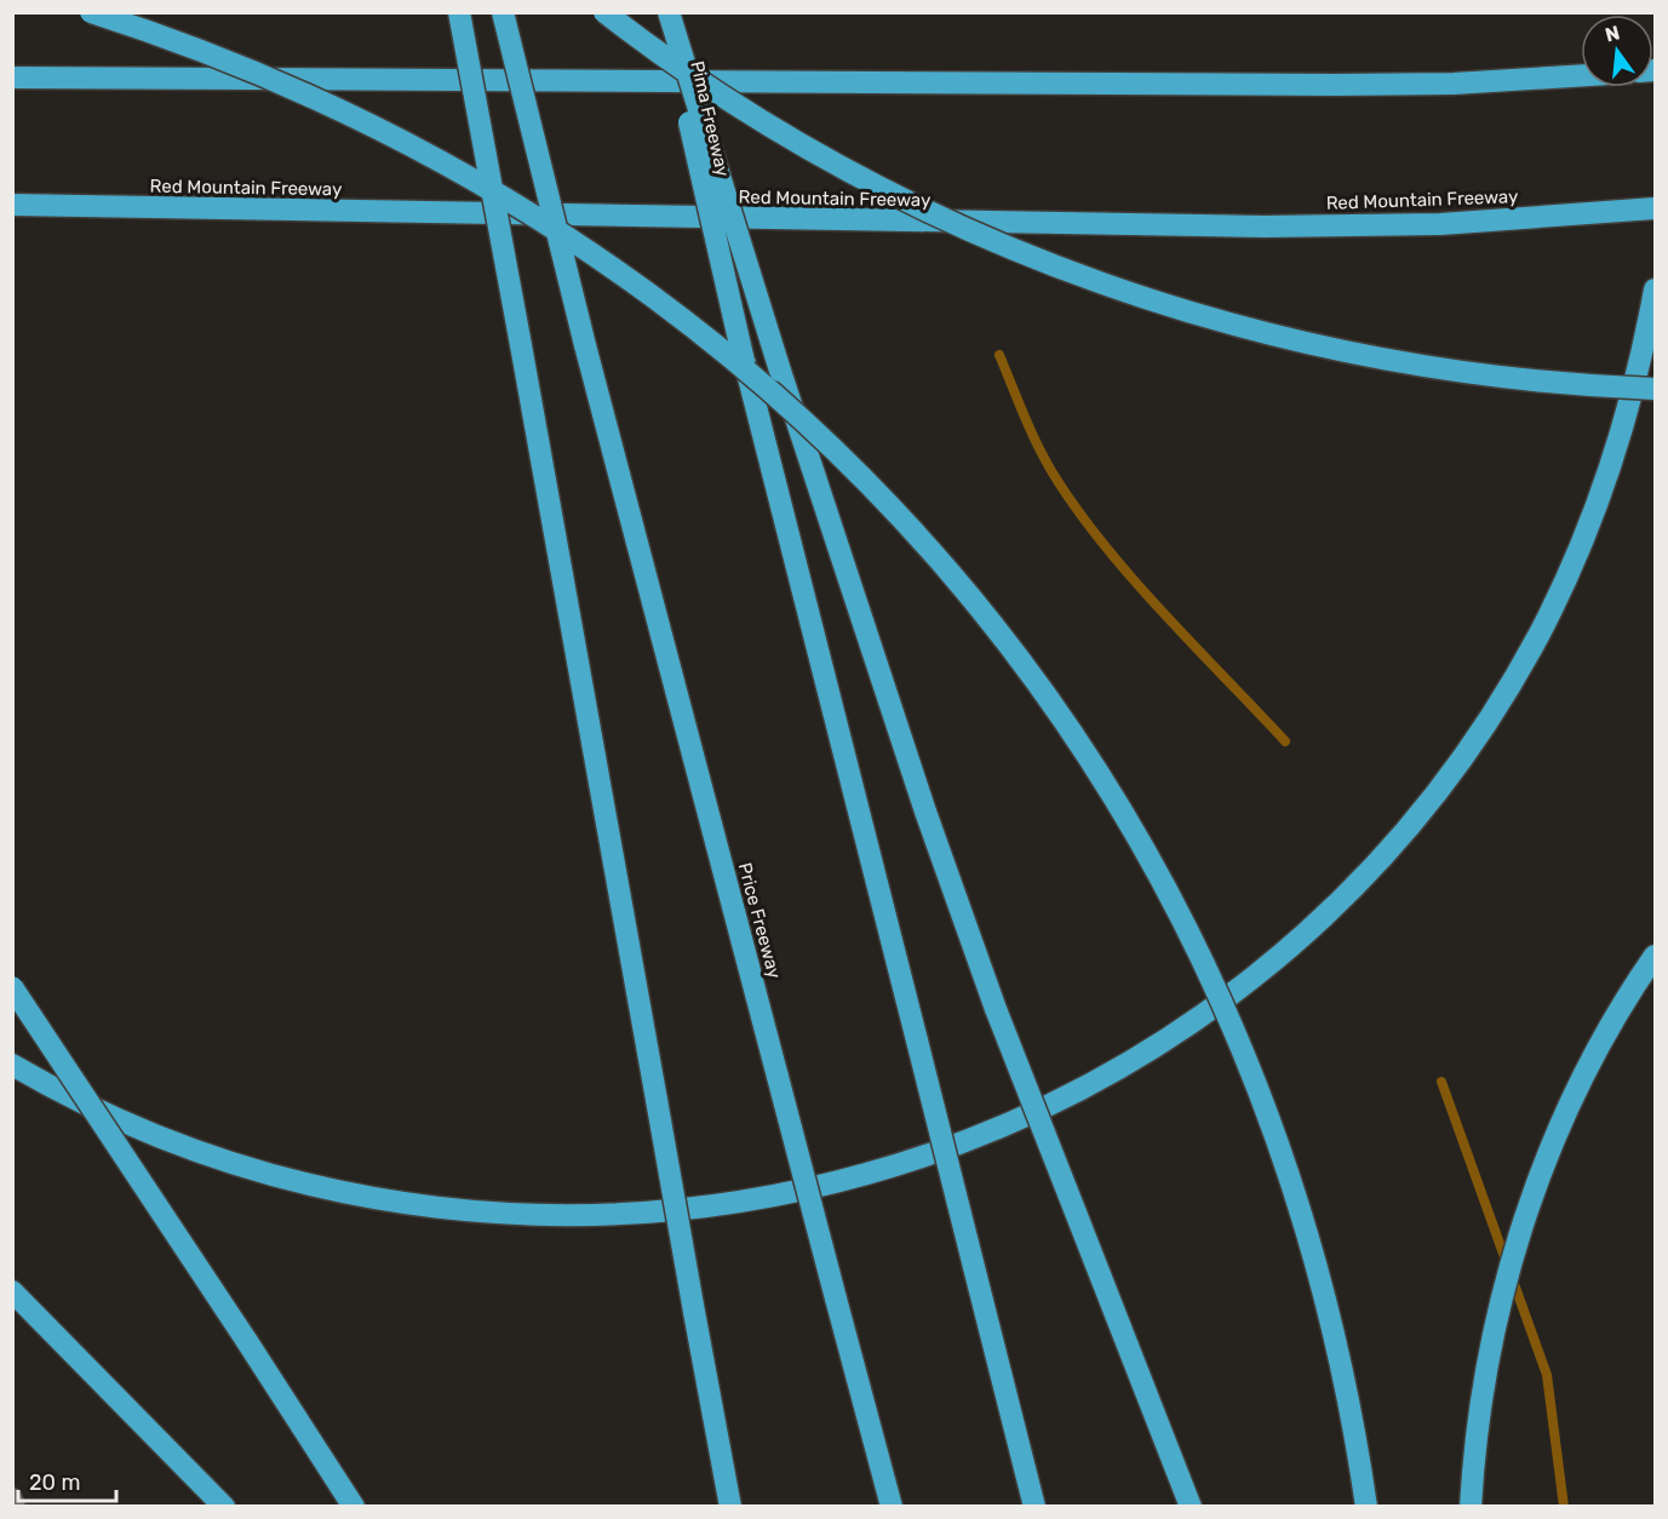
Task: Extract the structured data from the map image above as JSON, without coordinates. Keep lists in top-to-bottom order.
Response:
{
  "streets": {
    "highway": ["Pima Freeway", "Red Mountain Freeway", "Price Freeway"]
  },
  "scale_bar": "20 m",
  "north": "top"
}
